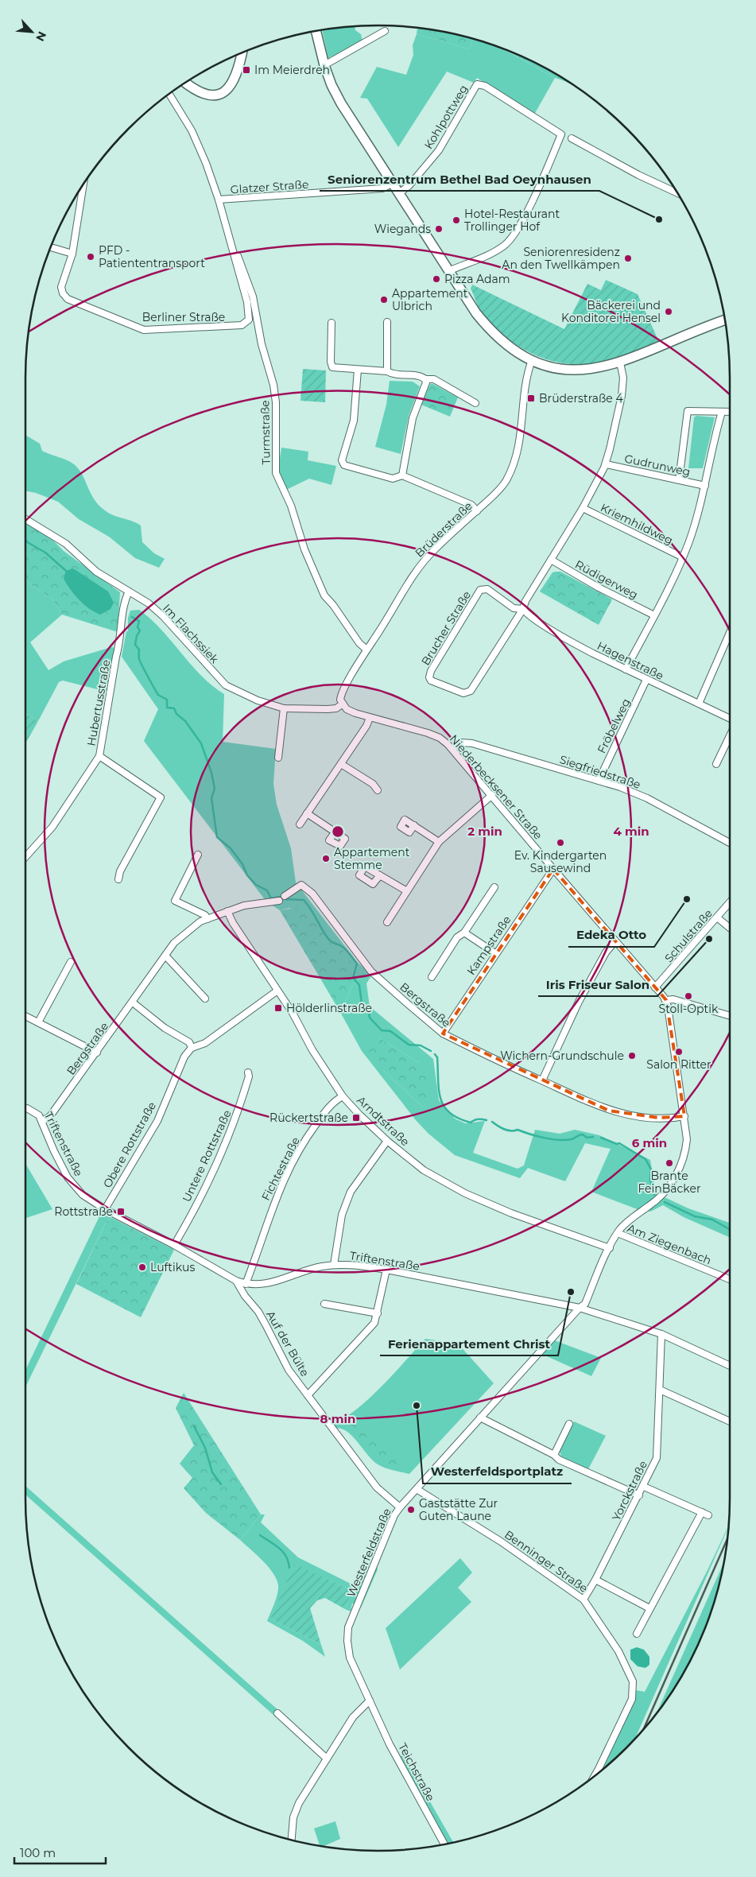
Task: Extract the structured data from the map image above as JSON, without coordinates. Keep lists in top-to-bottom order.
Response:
{
  "streets": {
    "street": [
      "Kohlpottweg",
      "Glatzer Straße",
      "Berliner Straße",
      "Turmstraße",
      "Gudrunweg",
      "Kriemhildweg",
      "Brüderstraße",
      "Rüdigerweg",
      "Brucher Straße",
      "Im Flachssiek",
      "Hagenstraße",
      "Hubertusstraße",
      "Fröbelweg",
      "Siegfriedstraße",
      "Niederbecksener Straße",
      "Schulstraße",
      "Kampstraße",
      "Bergstraße",
      "Arndtstraße",
      "Triftenstraße",
      "Obere Rottstraße",
      "Untere Rottstraße",
      "Fichtestraße",
      "Am Ziegenbach",
      "Auf der Bülte",
      "Yorckstraße",
      "Westerfeldstraße",
      "Benninger Straße",
      "Teichstraße"
    ]
  },
  "crossings": [
    ["Glatzer Straße", "Turmstraße"],
    ["Berliner Straße", "Turmstraße"],
    ["Turmstraße", "Brüderstraße"],
    ["Gudrunweg", "Brucher Straße"],
    ["Kriemhildweg", "Brucher Straße"],
    ["Brüderstraße", "Im Flachssiek"],
    ["Brüderstraße", "Niederbecksener Straße"],
    ["Rüdigerweg", "Brucher Straße"],
    ["Brucher Straße", "Hagenstraße"],
    ["Im Flachssiek", "Hubertusstraße"],
    ["Im Flachssiek", "Niederbecksener Straße"],
    ["Hagenstraße", "Fröbelweg"],
    ["Fröbelweg", "Siegfriedstraße"],
    ["Siegfriedstraße", "Niederbecksener Straße"],
    ["Niederbecksener Straße", "Schulstraße"],
    ["Niederbecksener Straße", "Kampstraße"],
    ["Kampstraße", "Bergstraße"],
    ["Bergstraße", "Arndtstraße"],
    ["Bergstraße", "Triftenstraße"],
    ["Arndtstraße", "Fichtestraße"],
    ["Triftenstraße", "Obere Rottstraße"],
    ["Triftenstraße", "Untere Rottstraße"],
    ["Triftenstraße", "Fichtestraße"],
    ["Triftenstraße", "Auf der Bülte"],
    ["Triftenstraße", "Yorckstraße"],
    ["Triftenstraße", "Westerfeldstraße"],
    ["Auf der Bülte", "Westerfeldstraße"],
    ["Yorckstraße", "Benninger Straße"],
    ["Westerfeldstraße", "Benninger Straße"],
    ["Westerfeldstraße", "Teichstraße"]
  ],
  "places": {
    "transit": [
      "Im Meierdreh",
      "Brüderstraße 4",
      "Hölderlinstraße",
      "Rückertstraße",
      "Rottstraße"
    ],
    "other": [
      "Seniorenzentrum Bethel Bad Oeynhausen",
      "Hotel-Restaurant Trollinger Hof",
      "Wiegands",
      "PFD - Patiententransport",
      "Seniorenresidenz An den Twellkämpen",
      "Pizza Adam",
      "Appartement Ulbrich",
      "Bäckerei und Konditorei Hensel",
      "Ev. Kindergarten Sausewind",
      "Appartement Stemme",
      "Edeka Otto",
      "Iris Friseur Salon",
      "Stoll-Optik",
      "Salon Ritter",
      "Wichern-Grundschule",
      "Brante FeinBäcker",
      "Luftikus",
      "Ferienappartement Christ",
      "Westerfeldsportplatz",
      "Gaststätte Zur Guten Laune"
    ]
  },
  "scale_bar": "100 m",
  "north": "bottom right",
  "rings": [
    "2 min",
    "4 min",
    "6 min",
    "8 min"
  ]
}
